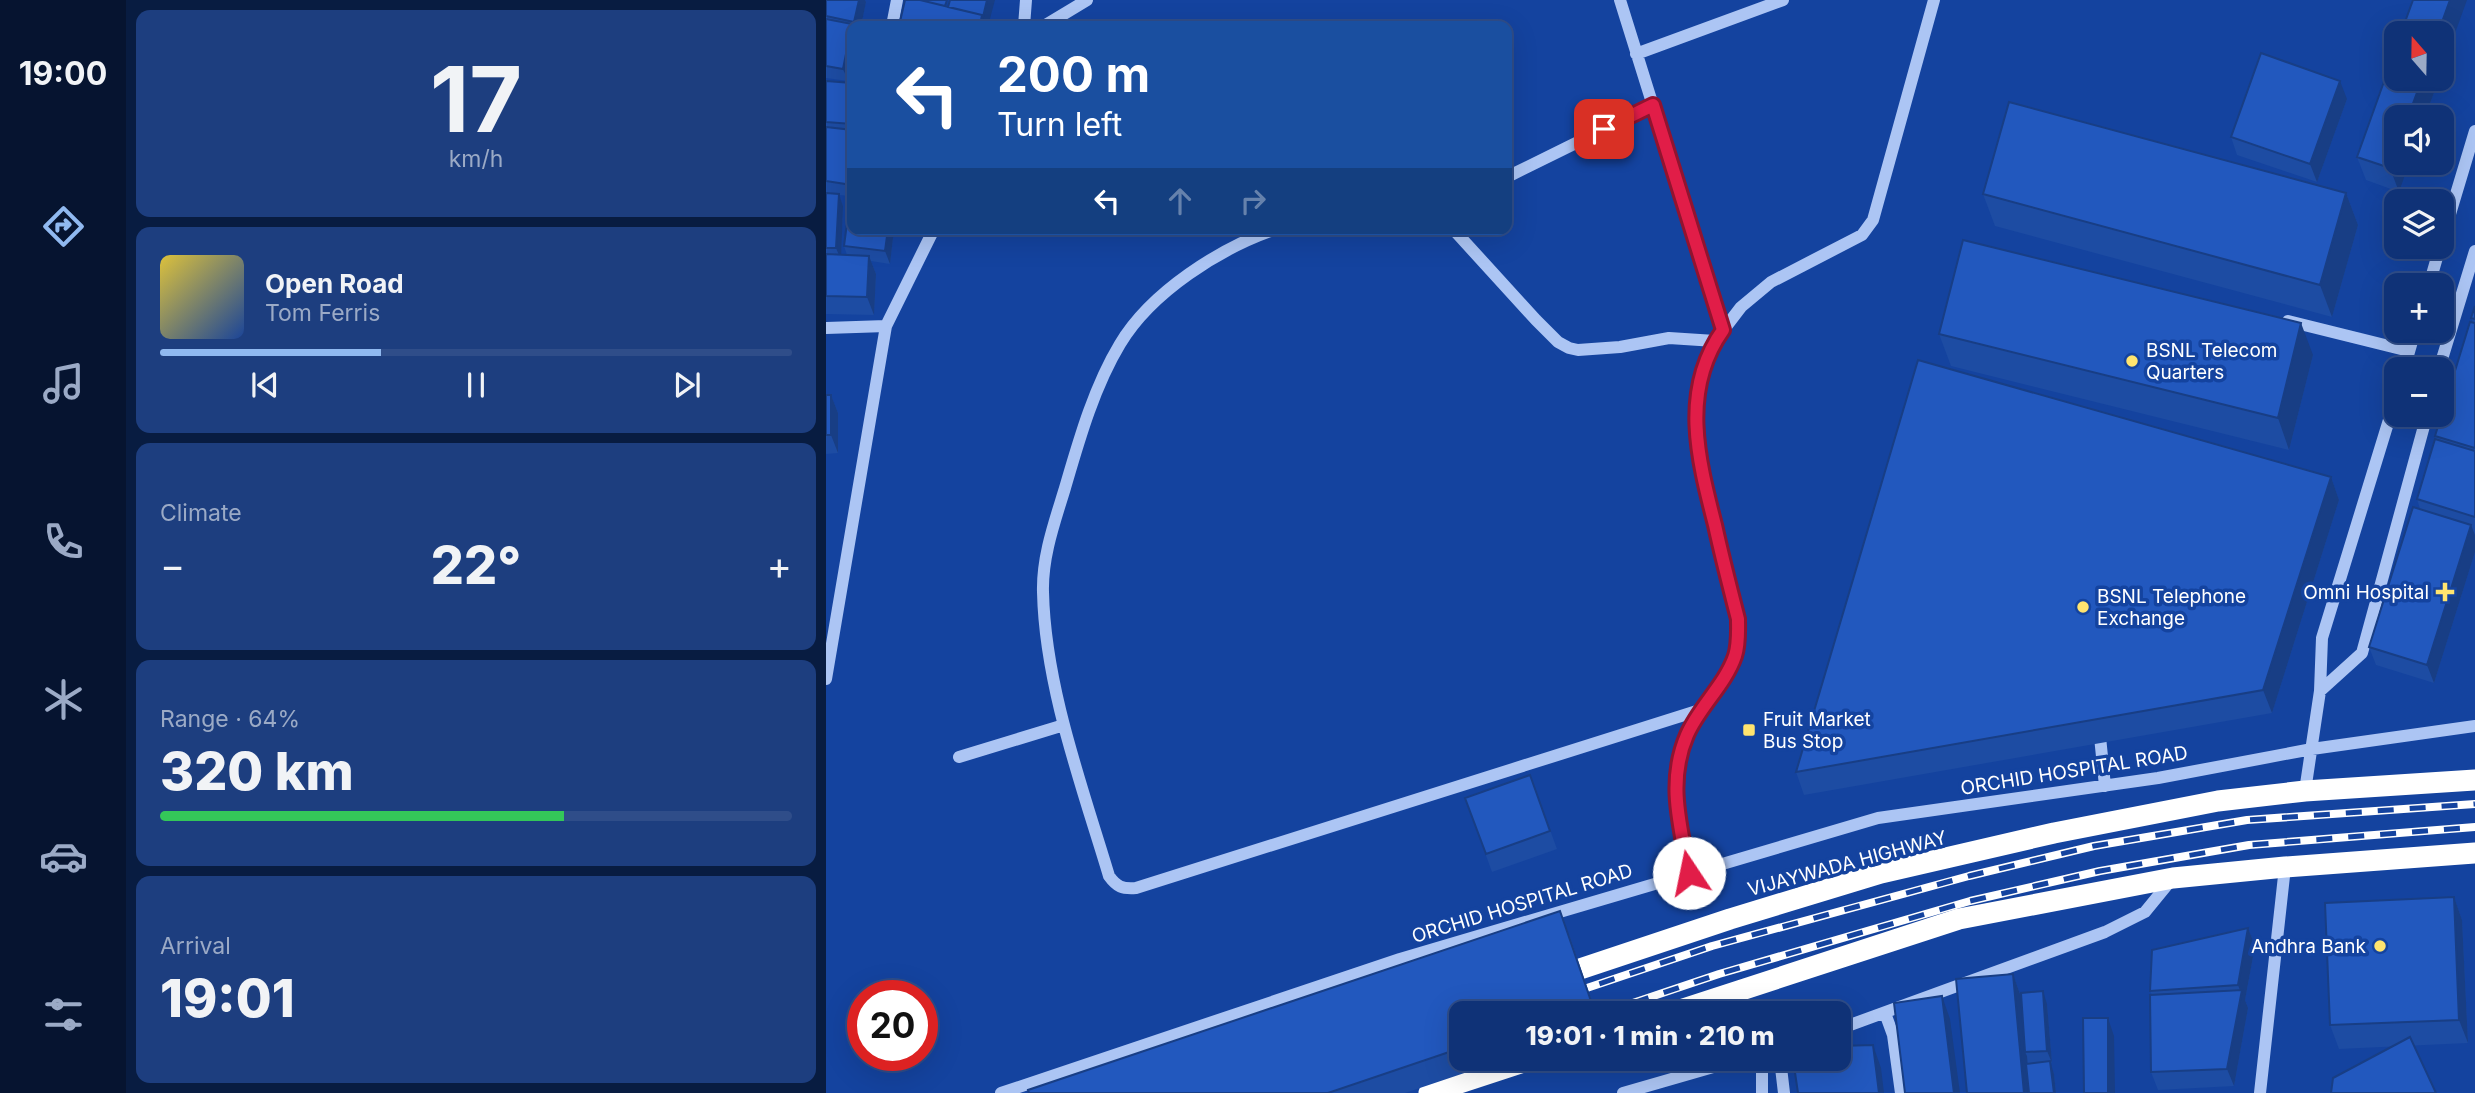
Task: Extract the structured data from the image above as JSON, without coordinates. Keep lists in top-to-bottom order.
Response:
{
  "streets": {
    "highway": ["VIJAYWADA HIGHWAY"],
    "street": ["ORCHID HOSPITAL ROAD"]
  },
  "places": {
    "other": ["BSNL Telecom Quarters", "BSNL Telephone Exchange", "Andhra Bank"],
    "health": ["Omni Hospital"],
    "transit": ["Fruit Market Bus Stop"]
  },
  "north": "top",
  "page": {
    "tabs": "19:00",
    "tile": [
      ["17", "km/h"],
      "Climate",
      ["Range · 64%", "320 km"],
      ["Arrival", "19:01"]
    ],
    "map_buttons": ["+", "−"],
    "turn": ["200 m", "Turn left"],
    "song": ["Open Road", "Tom Ferris"],
    "heat": ["−", "22°", "+"],
    "limit": "20",
    "trip": "19:01 · 1 min · 210 m"
  }
}
